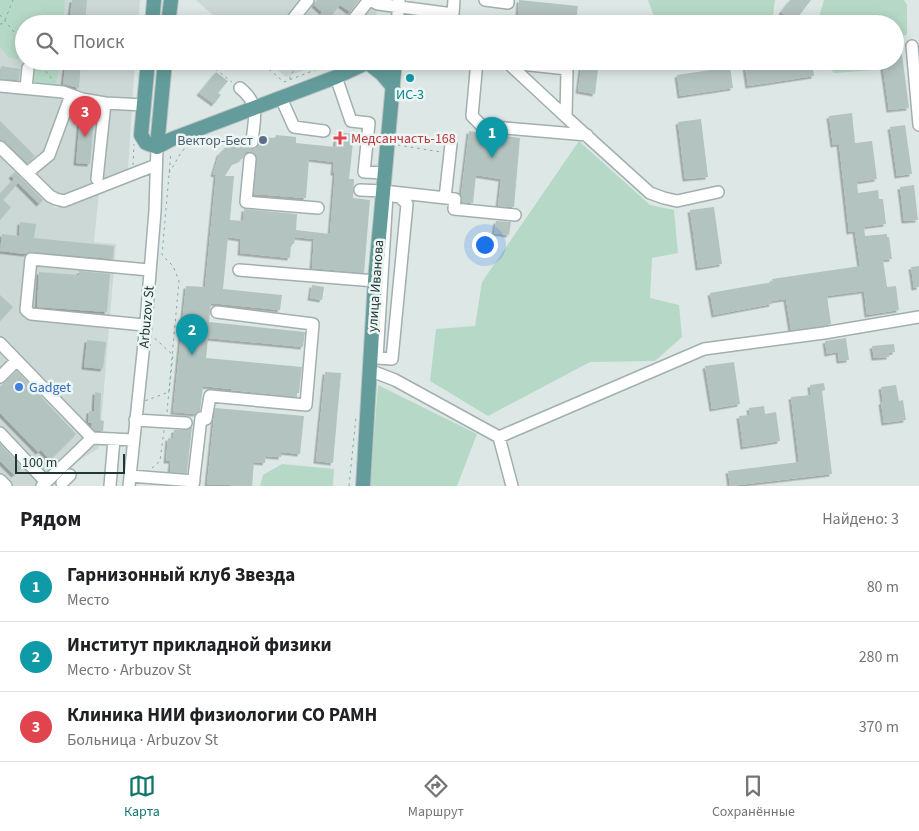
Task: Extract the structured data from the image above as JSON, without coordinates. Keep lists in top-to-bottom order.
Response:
{
  "streets": {
    "main road": ["улица Иванова", "Arbuzov St"]
  },
  "places": {
    "other": ["ИС-3", "Вектор-Бeст", "Gadget"],
    "health": ["Медсанчасть-168"]
  },
  "scale_bar": "100 m",
  "page": {
    "search": "Поиск",
    "pins": ["3", "1", "2"],
    "scale": "100 m",
    "heading": ["Рядом", "Найдено: 3"],
    "list": [
      {
        "mark": "1",
        "name": "Гарнизонный клуб Звезда",
        "note": "Место",
        "value": "80 m"
      },
      {
        "mark": "2",
        "name": "Институт прикладной физики",
        "note": "Место · Arbuzov St",
        "value": "280 m"
      },
      {
        "mark": "3",
        "name": "Клиника НИИ физиологии СО РАМН",
        "note": "Больница · Arbuzov St",
        "value": "370 m"
      }
    ],
    "nav": ["Карта", "Маршрут", "Сохранённые"]
  }
}
